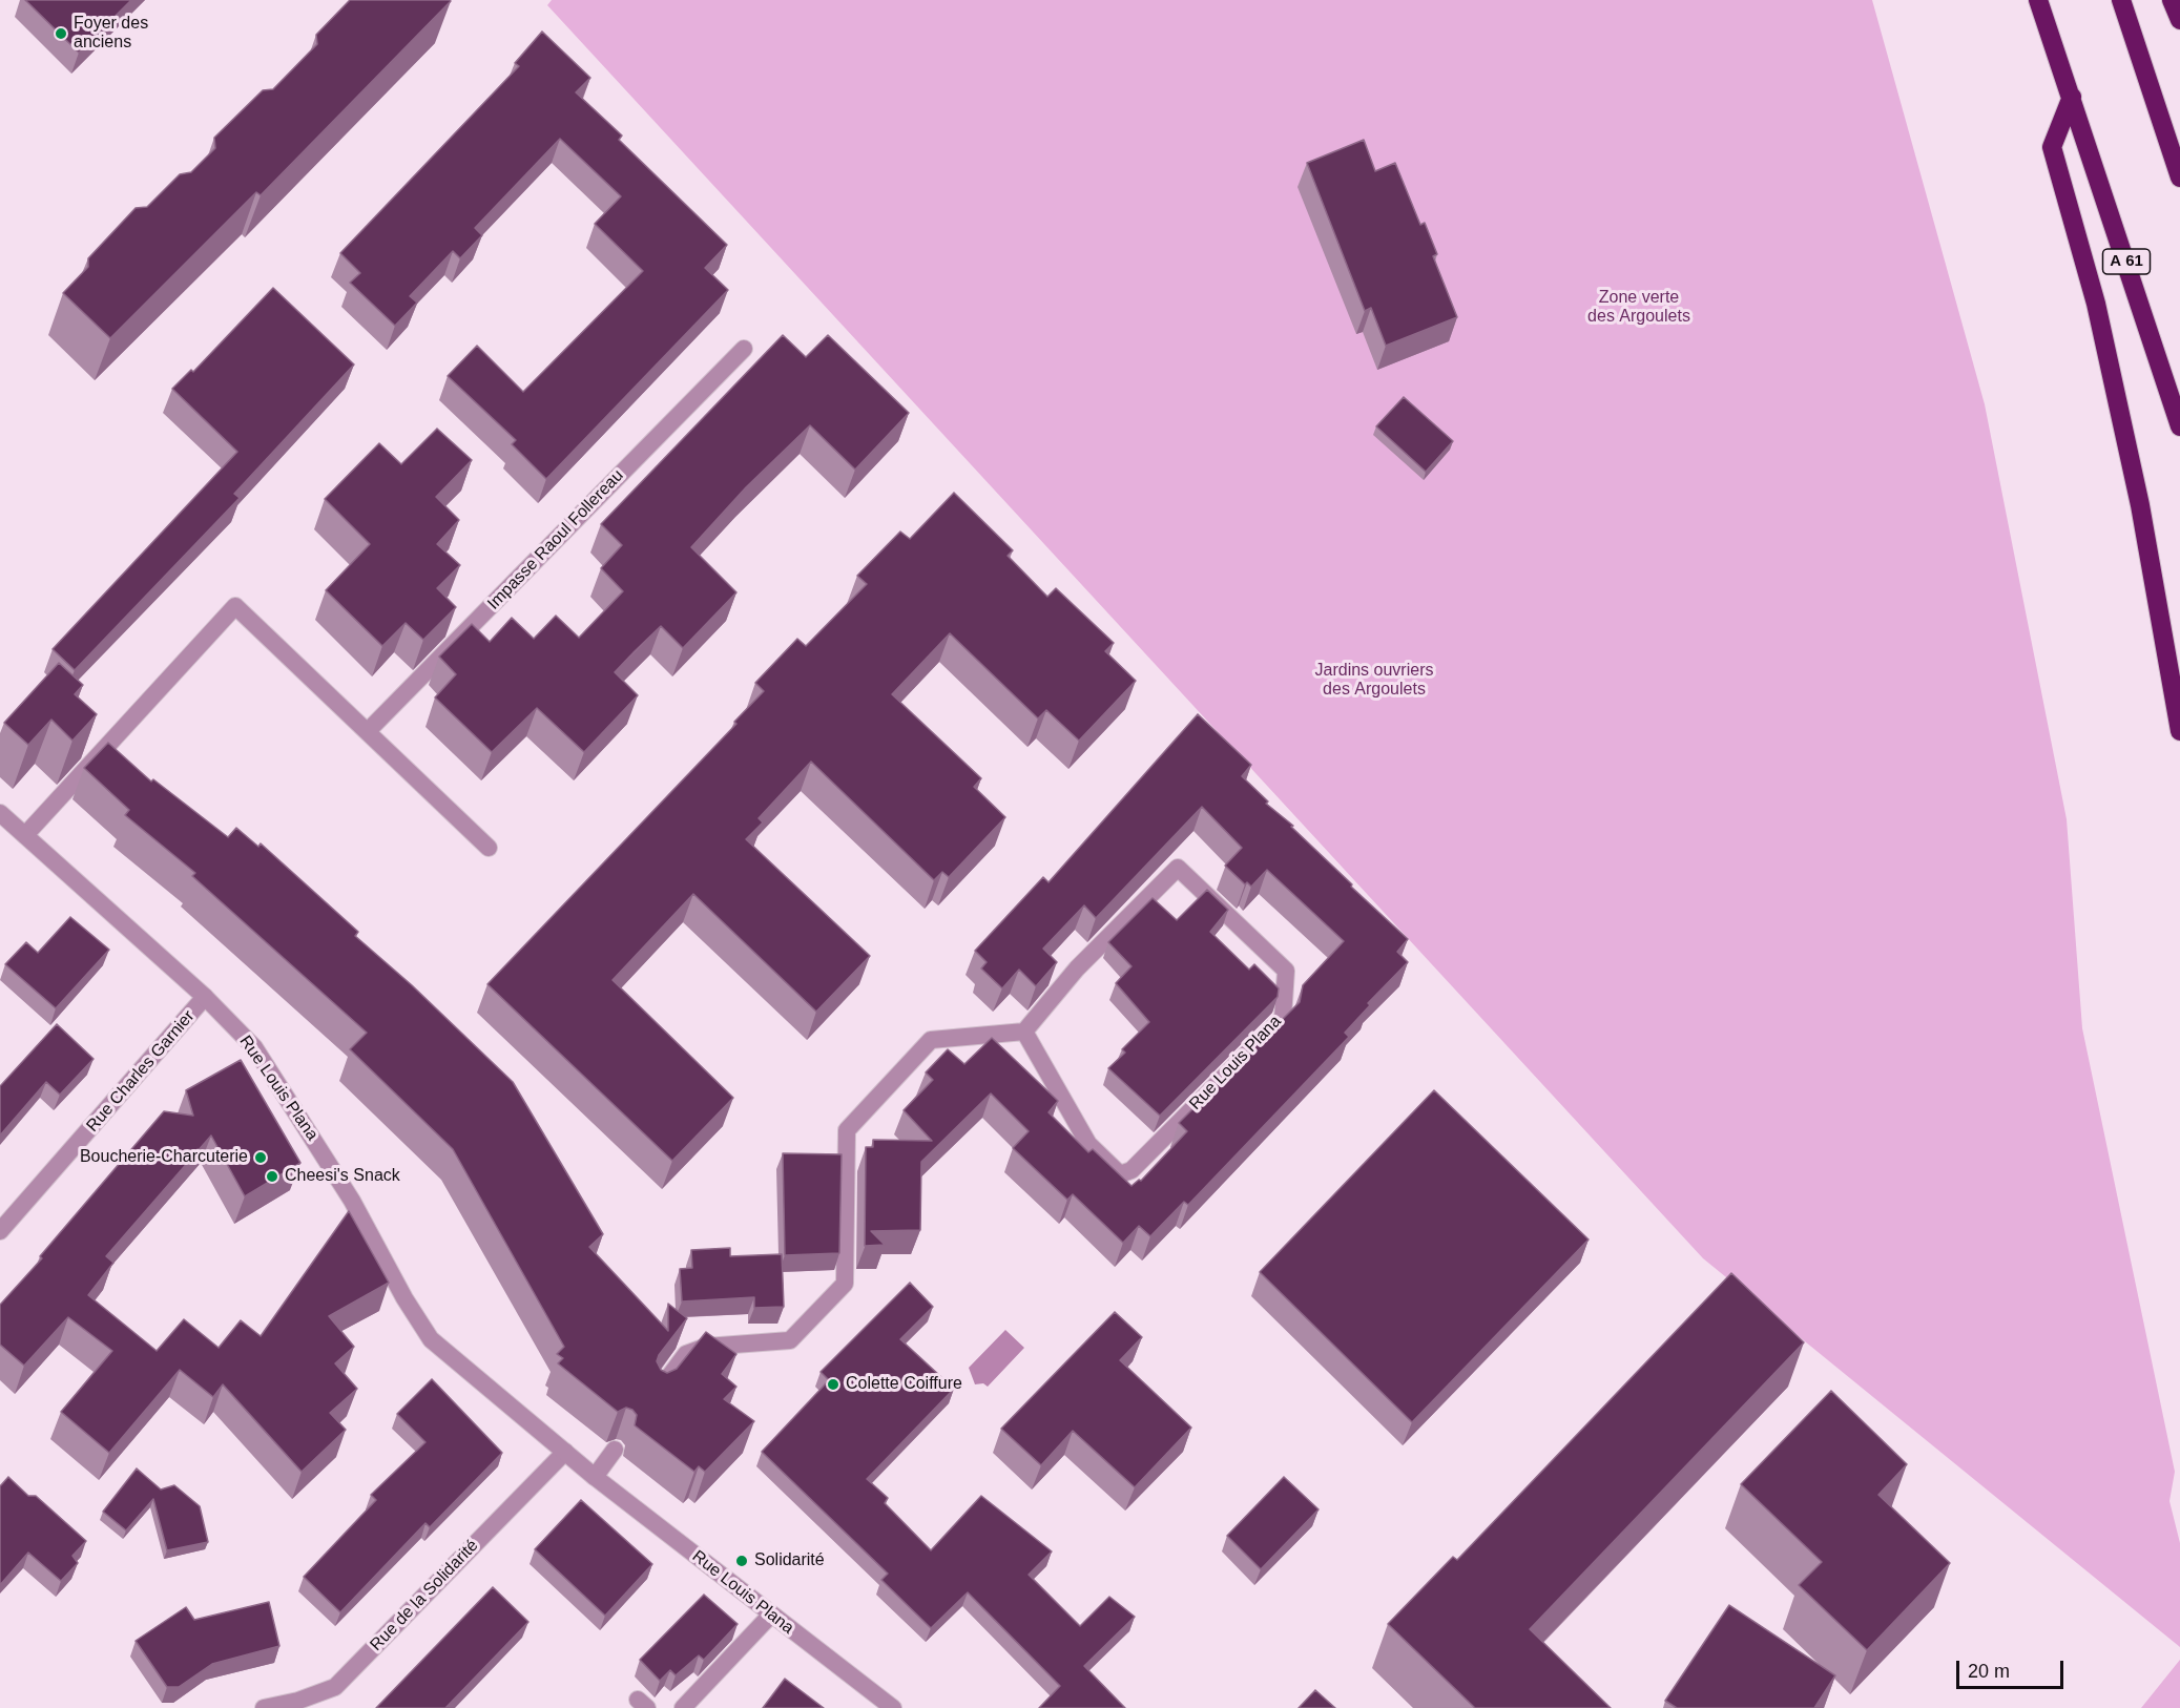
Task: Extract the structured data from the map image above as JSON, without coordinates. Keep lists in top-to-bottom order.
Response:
{
  "streets": {
    "highway": ["A 61"],
    "street": [
      "Impasse Raoul Follereau",
      "Rue Louis Plana",
      "Rue Charles Garnier",
      "Rue de la Solidarité"
    ]
  },
  "crossings": [
    ["Rue Louis Plana", "Rue Charles Garnier"],
    ["Rue Louis Plana", "Rue de la Solidarité"]
  ],
  "parks": ["Zone verte des Argoulets", "Jardins ouvriers des Argoulets"],
  "places": [
    "Foyer des anciens",
    "Boucherie-Charcuterie",
    "Cheesi's Snack",
    "Colette Coiffure",
    "Solidarité"
  ],
  "scale_bar": "20 m"
}
